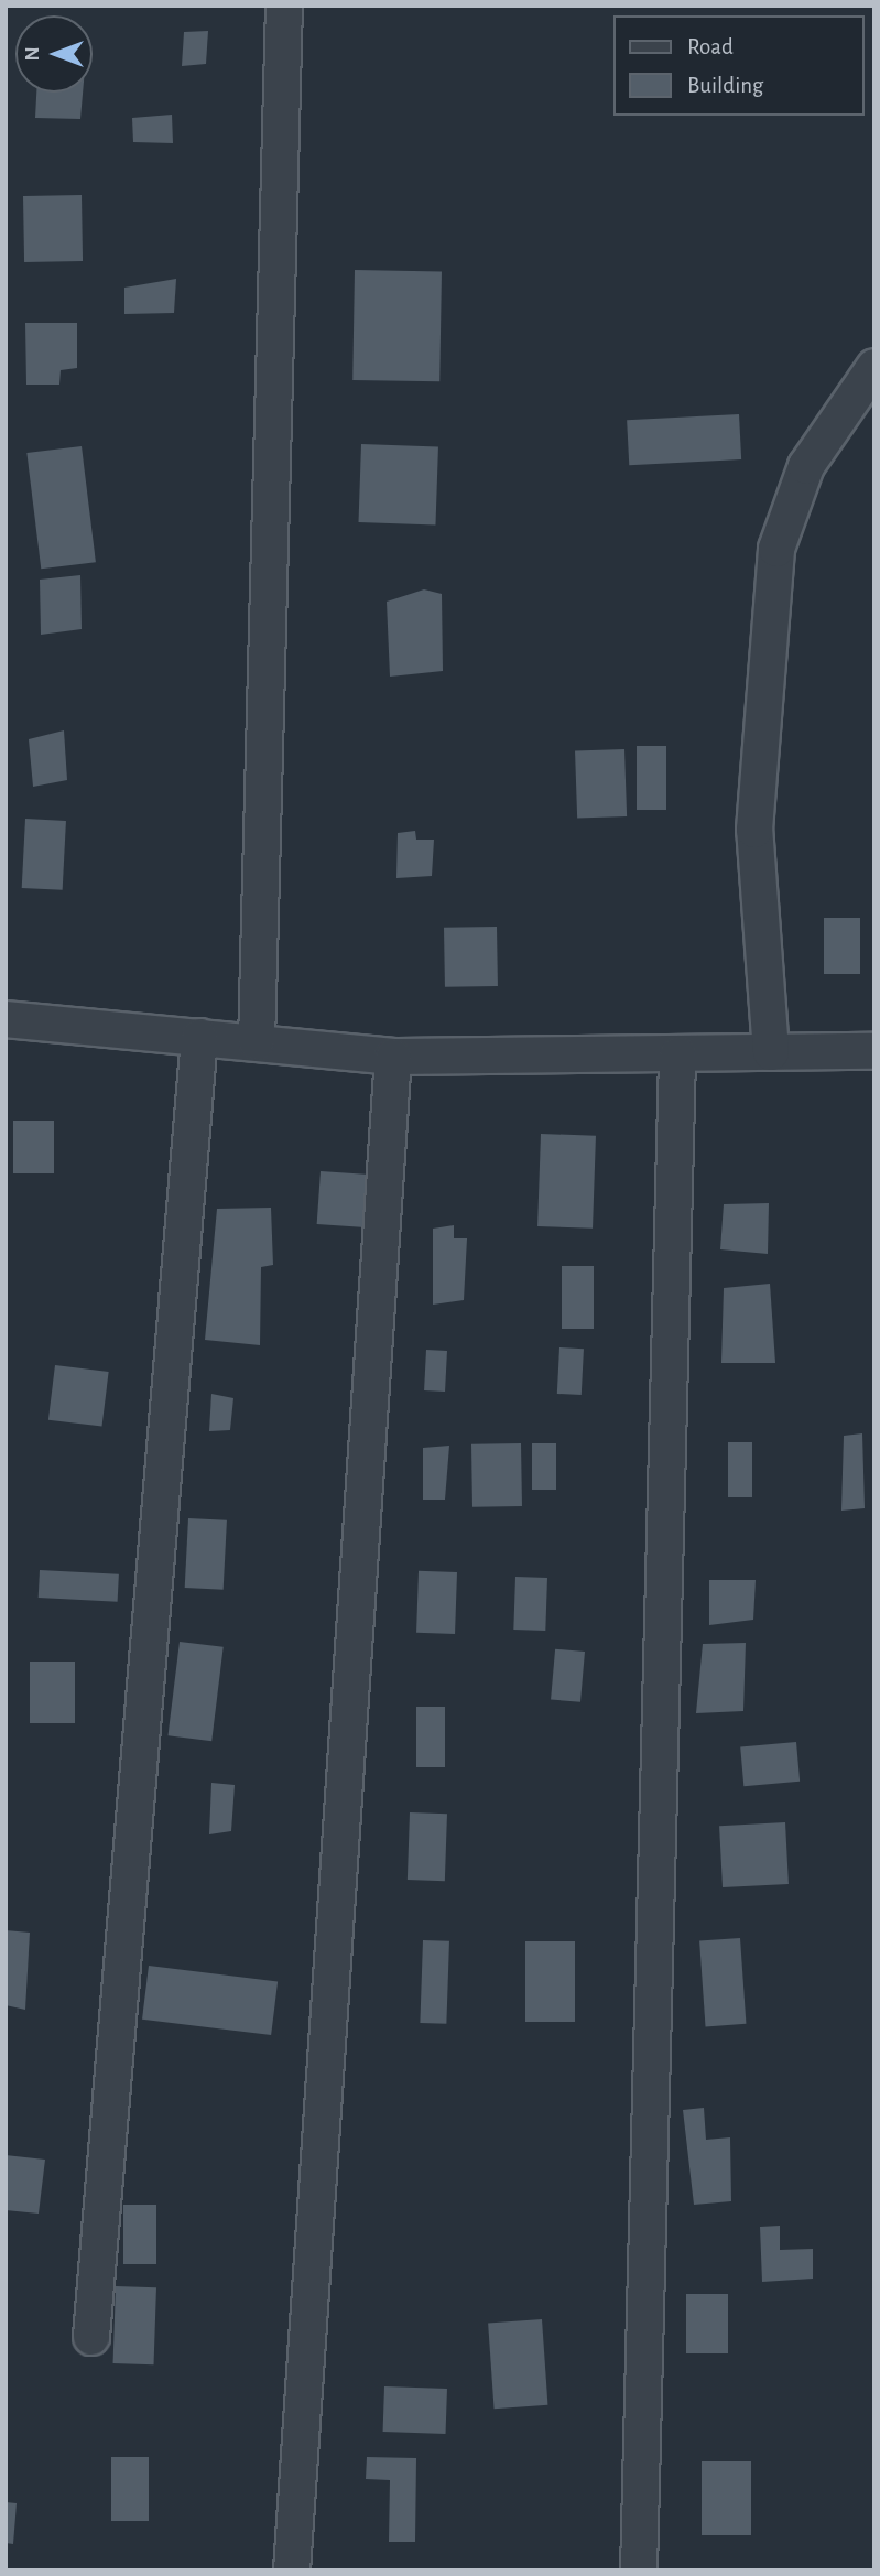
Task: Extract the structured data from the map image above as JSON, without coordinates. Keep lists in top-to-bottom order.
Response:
{
  "legend": ["Road", "Building"],
  "north": "left"
}
